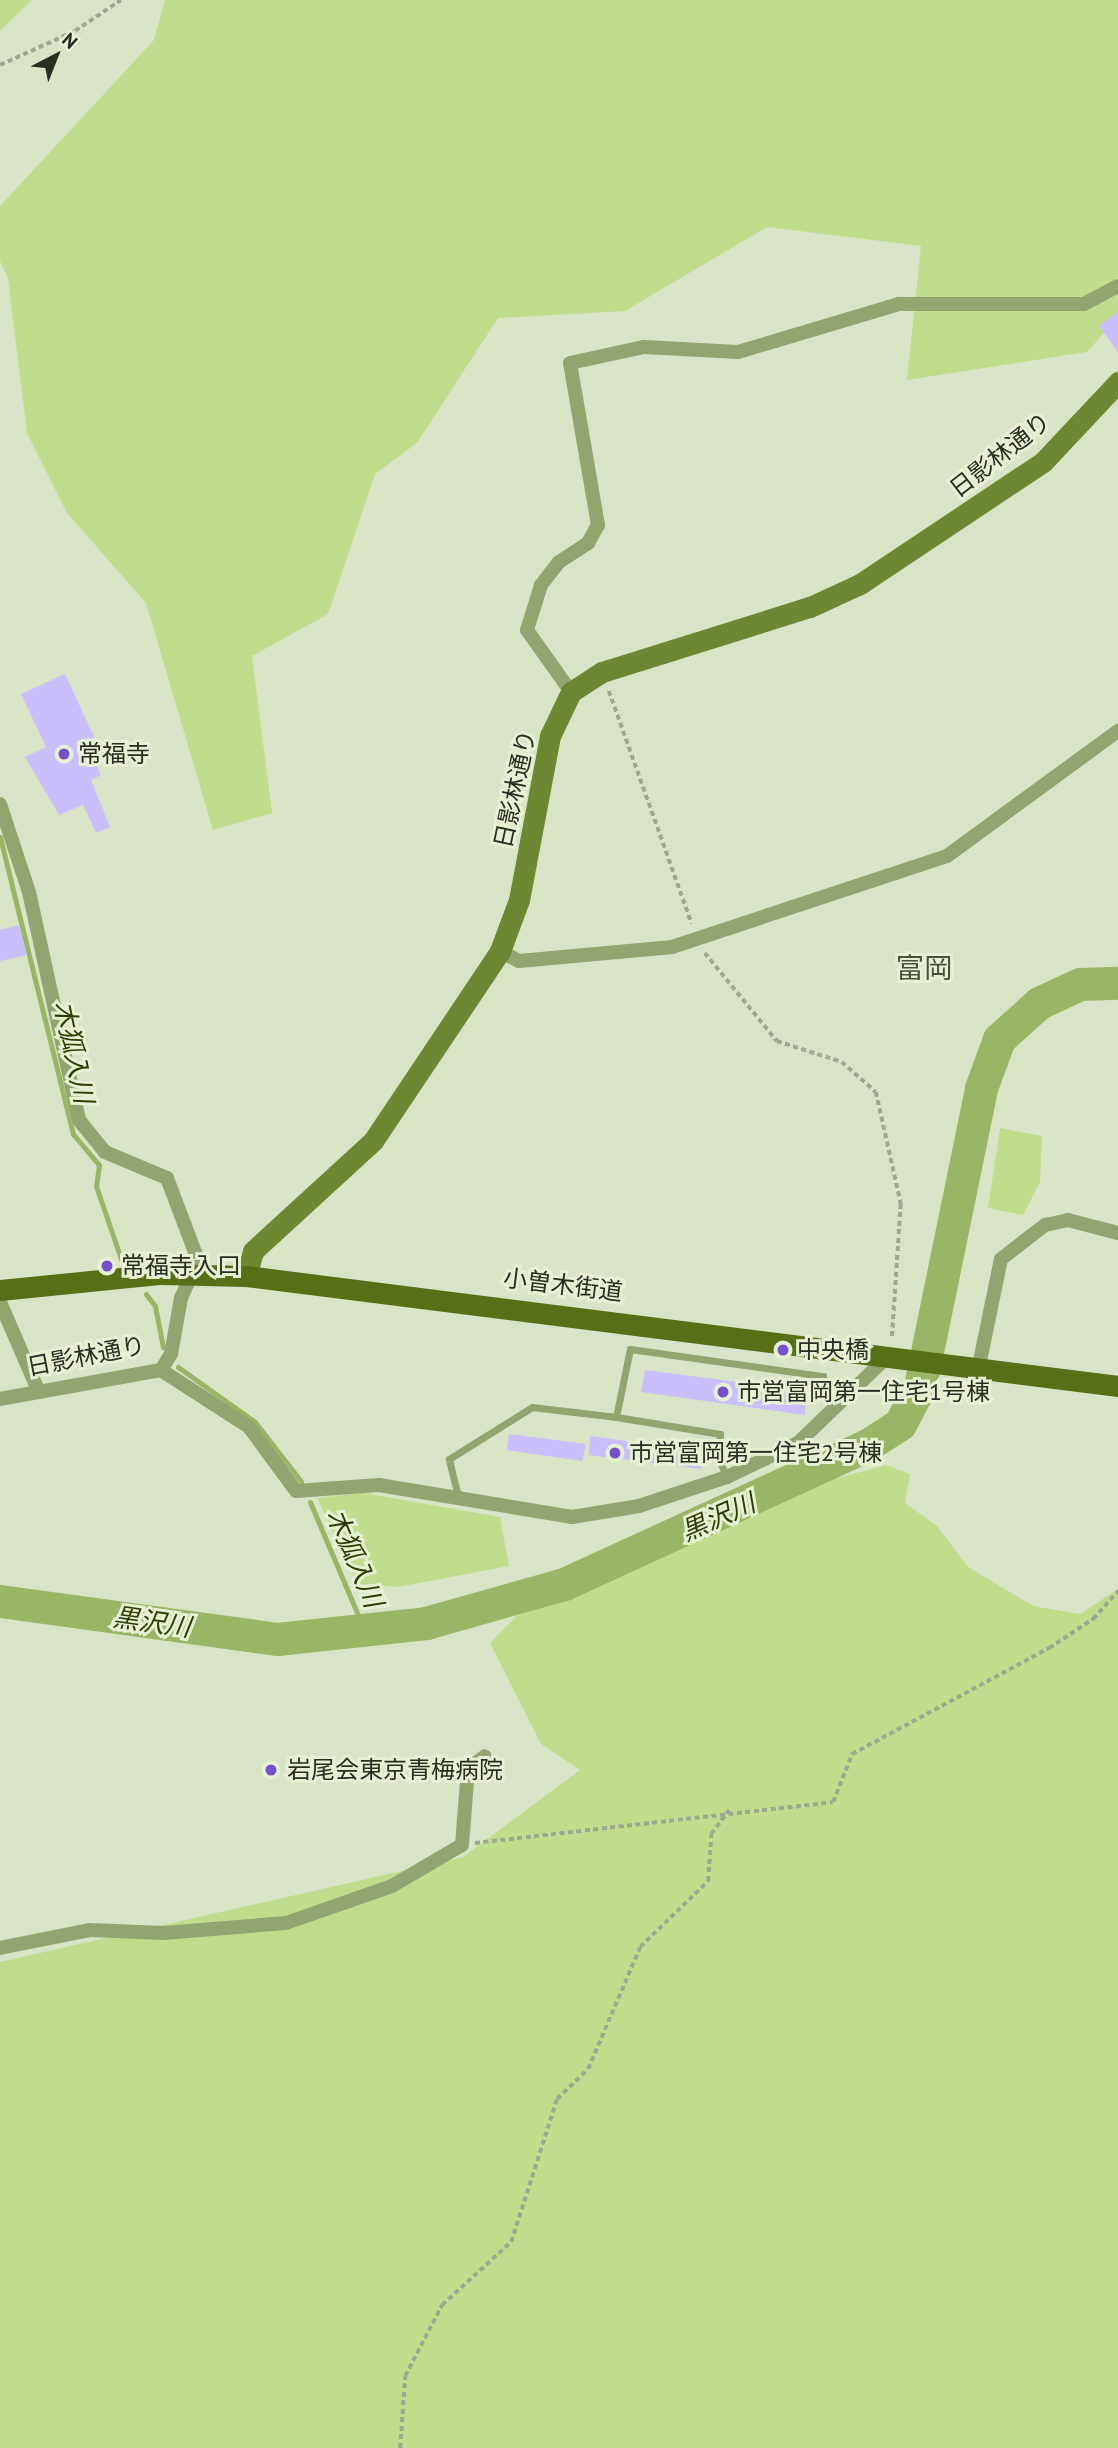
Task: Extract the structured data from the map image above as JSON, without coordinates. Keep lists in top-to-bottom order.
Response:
{
  "streets": {
    "main road": ["小曽木街道"],
    "street": ["日影林通り"]
  },
  "crossings": [
    ["日影林通り", "小曽木街道"]
  ],
  "districts": ["富岡"],
  "water": ["木狐入川", "黒沢川"],
  "places": [
    "常福寺",
    "常福寺入口",
    "中央橋",
    "市営富岡第一住宅1号棟",
    "市営富岡第一住宅2号棟",
    "岩尾会東京青梅病院"
  ],
  "north": "top right"
}
